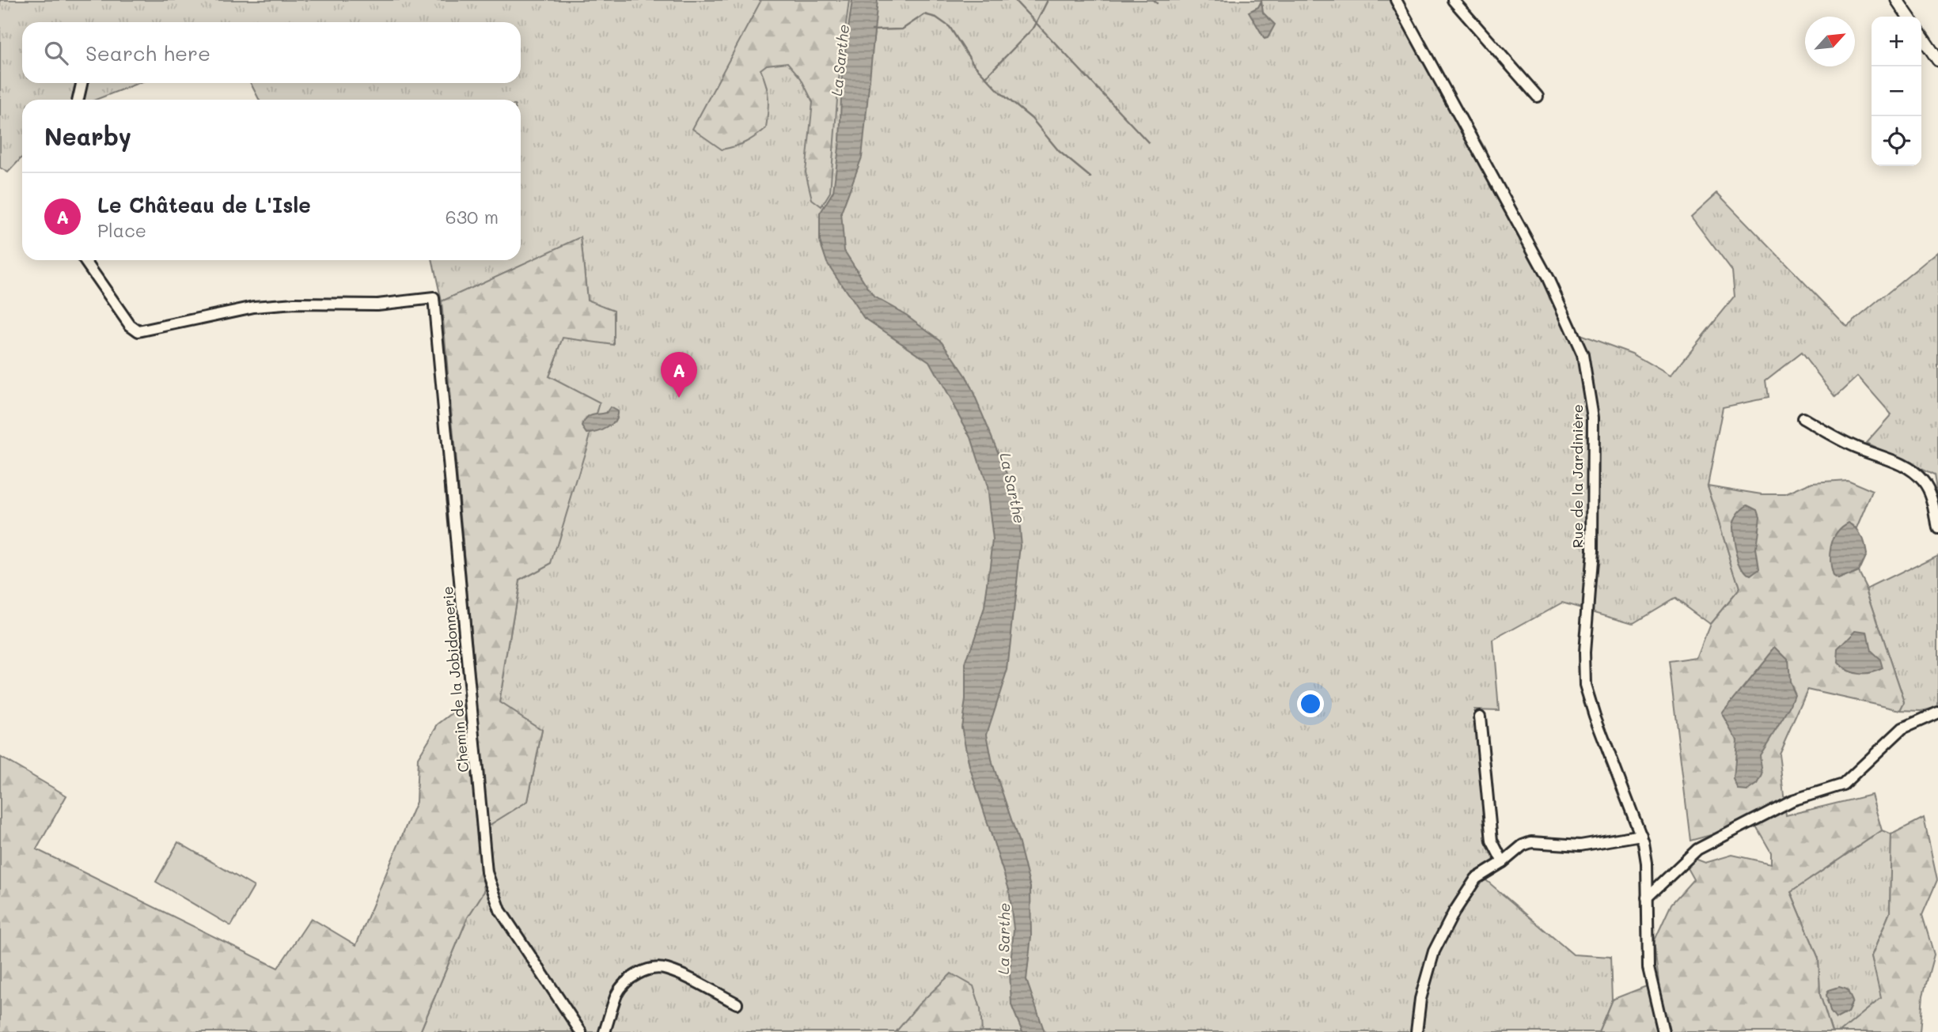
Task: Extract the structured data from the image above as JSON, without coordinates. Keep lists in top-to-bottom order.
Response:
{
  "streets": {
    "street": ["Rue de la Jardinière", "Chemin de la Jobidonnerie"]
  },
  "water": ["La Sarthe"],
  "north": "top right",
  "page": {
    "map_buttons": ["+", "−"],
    "search": "Search here",
    "heading": "Nearby",
    "list": [
      {
        "mark": "A",
        "name": "Le Château de L'Isle",
        "note": "Place",
        "value": "630 m"
      }
    ],
    "pins": "A"
  }
}
